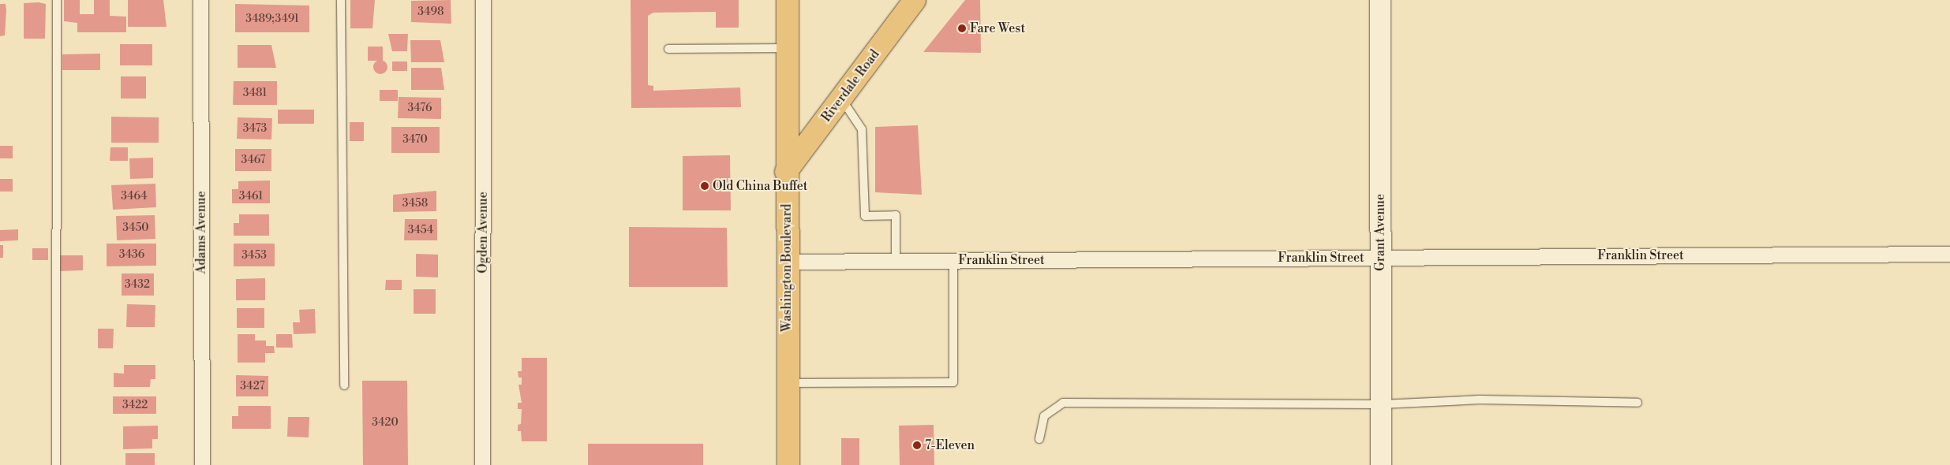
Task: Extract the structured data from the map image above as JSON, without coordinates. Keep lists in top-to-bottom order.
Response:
{
  "streets": {
    "main road": ["Riverdale Road", "Washington Boulevard"],
    "street": [
      "Adams Avenue",
      "Ogden Avenue",
      "Grant Avenue",
      "Franklin Street"
    ]
  },
  "crossings": [
    ["Riverdale Road", "Washington Boulevard"],
    ["Grant Avenue", "Franklin Street"],
    ["Franklin Street", "Washington Boulevard"]
  ],
  "places": ["Fare West", "Old China Buffet", "7-Eleven"],
  "house_numbers": [
    "3498",
    "3489;3491",
    "3481",
    "3476",
    "3473",
    "3470",
    "3467",
    "3464",
    "3461",
    "3458",
    "3450",
    "3454",
    "3436",
    "3453",
    "3432",
    "3427",
    "3422",
    "3420"
  ]
}
